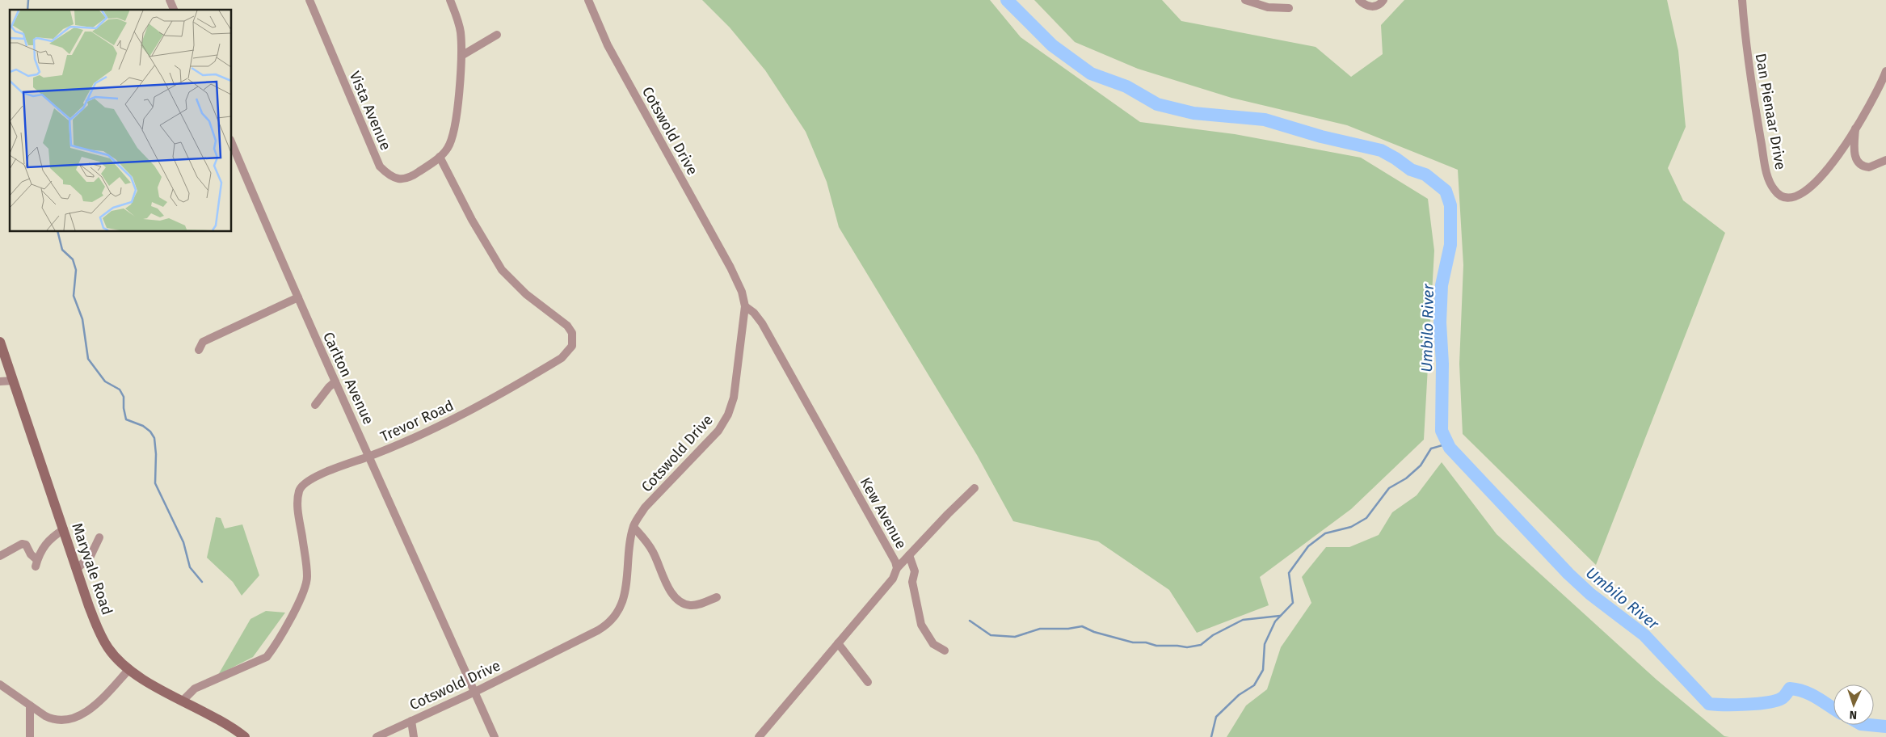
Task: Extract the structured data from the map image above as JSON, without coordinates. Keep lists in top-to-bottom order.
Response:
{
  "streets": {
    "street": [
      "Vista Avenue",
      "Dan Pienaar Drive",
      "Cotswold Drive",
      "Carlton Avenue",
      "Trevor Road",
      "Kew Avenue",
      "Maryvale Road"
    ]
  },
  "crossings": [
    ["Vista Avenue", "Trevor Road"],
    ["Cotswold Drive", "Carlton Avenue"],
    ["Cotswold Drive", "Kew Avenue"],
    ["Carlton Avenue", "Trevor Road"],
    ["Trevor Road", "Maryvale Road"]
  ],
  "water": ["Umbilo River"],
  "north": "bottom"
}
